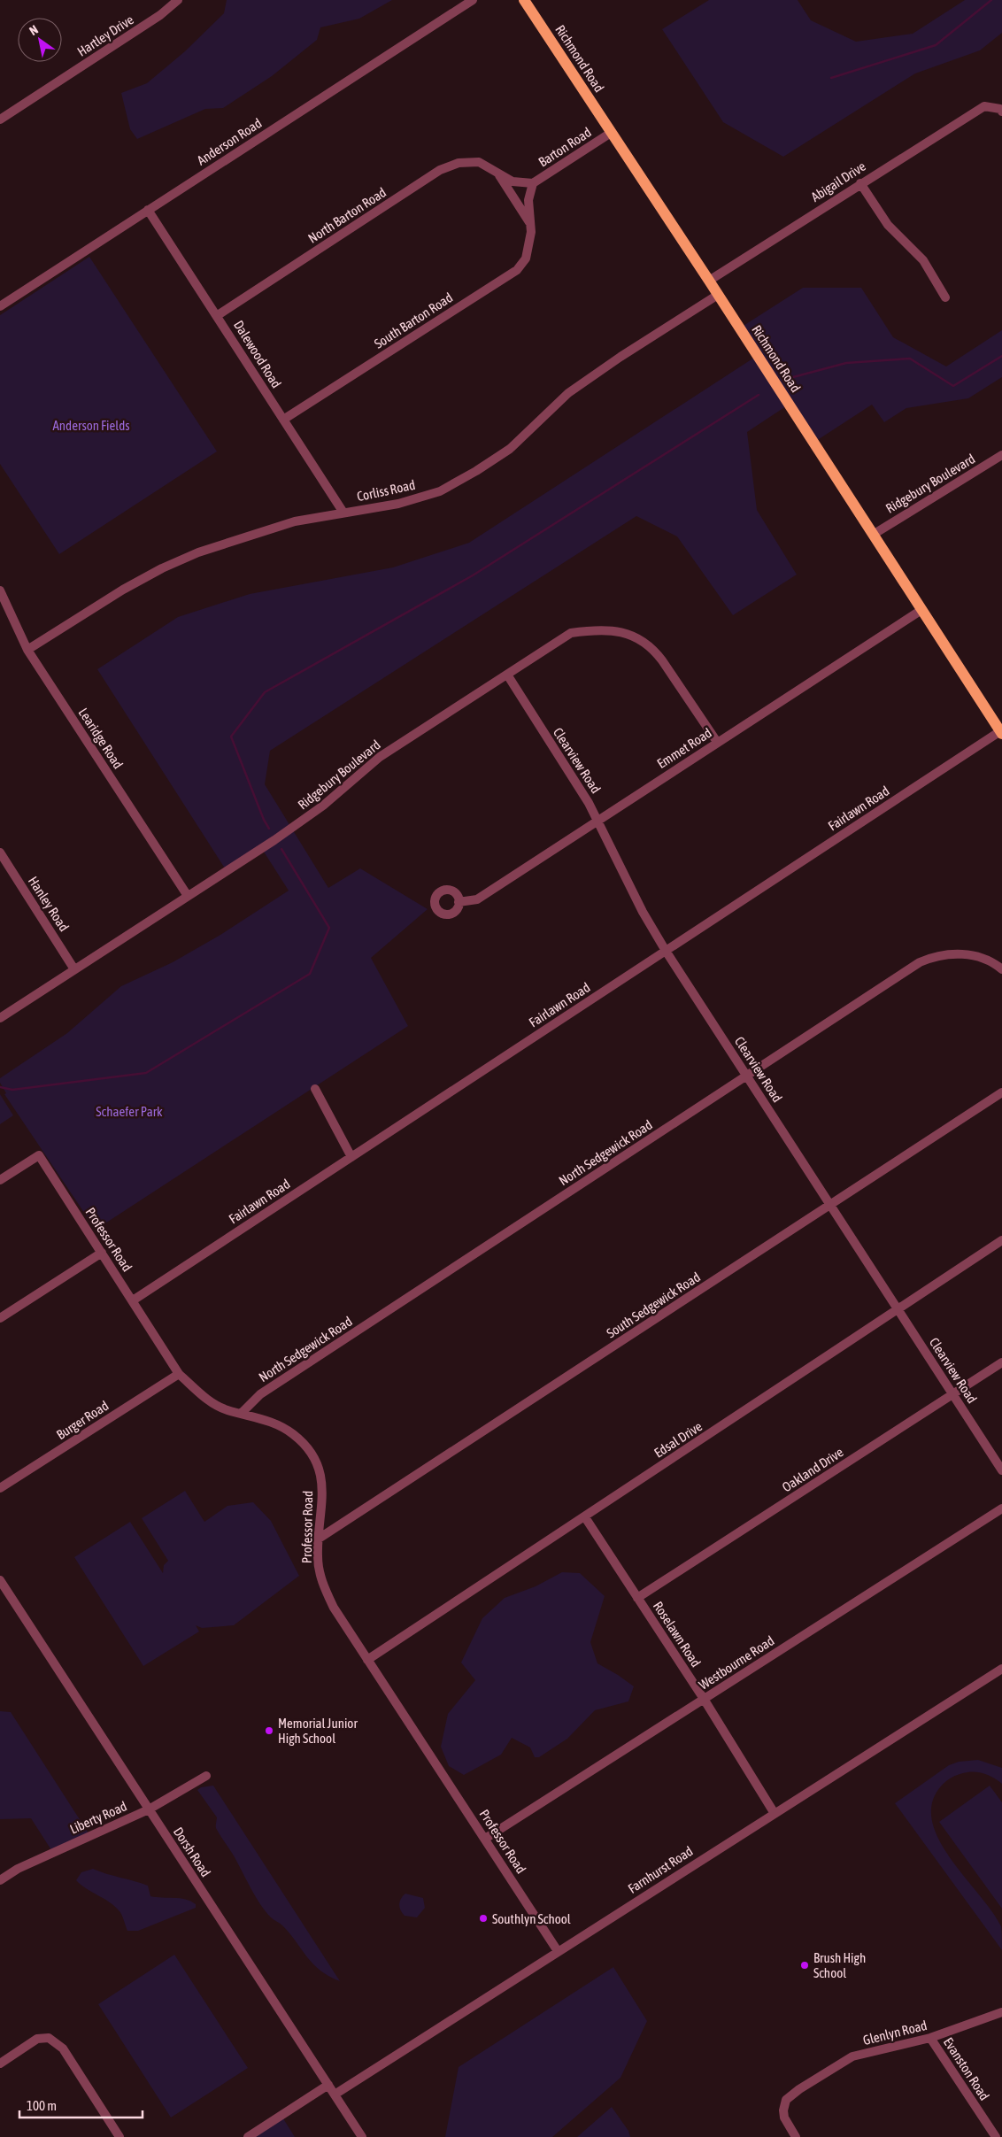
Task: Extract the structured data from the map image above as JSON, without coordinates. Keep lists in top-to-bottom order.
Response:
{
  "streets": {
    "main road": ["Richmond Road"],
    "street": [
      "Hartley Drive",
      "Anderson Road",
      "Barton Road",
      "Abigail Drive",
      "North Barton Road",
      "South Barton Road",
      "Dalewood Road",
      "Ridgebury Boulevard",
      "Corliss Road",
      "Learidge Road",
      "Emmet Road",
      "Clearview Road",
      "Fairlawn Road",
      "Hanley Road",
      "North Sedgewick Road",
      "Professor Road",
      "South Sedgewick Road",
      "Burger Road",
      "Edsal Drive",
      "Oakland Drive",
      "Roselawn Road",
      "Westbourne Road",
      "Liberty Road",
      "Dorsh Road",
      "Farnhurst Road",
      "Glenlyn Road",
      "Evanston Road"
    ]
  },
  "crossings": [
    ["Richmond Road", "Barton Road"],
    ["Richmond Road", "Abigail Drive"],
    ["Richmond Road", "Ridgebury Boulevard"],
    ["Richmond Road", "Corliss Road"],
    ["Richmond Road", "Emmet Road"],
    ["Richmond Road", "Fairlawn Road"],
    ["Anderson Road", "Dalewood Road"],
    ["Barton Road", "North Barton Road"],
    ["Barton Road", "South Barton Road"],
    ["North Barton Road", "South Barton Road"],
    ["North Barton Road", "Dalewood Road"],
    ["South Barton Road", "Dalewood Road"],
    ["Dalewood Road", "Corliss Road"],
    ["Ridgebury Boulevard", "Learidge Road"],
    ["Ridgebury Boulevard", "Emmet Road"],
    ["Ridgebury Boulevard", "Clearview Road"],
    ["Ridgebury Boulevard", "Hanley Road"],
    ["Corliss Road", "Learidge Road"],
    ["Emmet Road", "Clearview Road"],
    ["Clearview Road", "Fairlawn Road"],
    ["Clearview Road", "North Sedgewick Road"],
    ["Clearview Road", "South Sedgewick Road"],
    ["Clearview Road", "Edsal Drive"],
    ["Clearview Road", "Oakland Drive"],
    ["Fairlawn Road", "Professor Road"],
    ["North Sedgewick Road", "Professor Road"],
    ["Professor Road", "South Sedgewick Road"],
    ["Professor Road", "Burger Road"],
    ["Professor Road", "Edsal Drive"],
    ["Professor Road", "Westbourne Road"],
    ["Professor Road", "Farnhurst Road"],
    ["Edsal Drive", "Roselawn Road"],
    ["Oakland Drive", "Roselawn Road"],
    ["Roselawn Road", "Westbourne Road"],
    ["Roselawn Road", "Farnhurst Road"],
    ["Liberty Road", "Dorsh Road"],
    ["Dorsh Road", "Farnhurst Road"],
    ["Glenlyn Road", "Evanston Road"]
  ],
  "parks": ["Anderson Fields", "Schaefer Park"],
  "places": ["Memorial Junior High School", "Southlyn School", "Brush High School"],
  "scale_bar": "100 m",
  "north": "top left"
}
